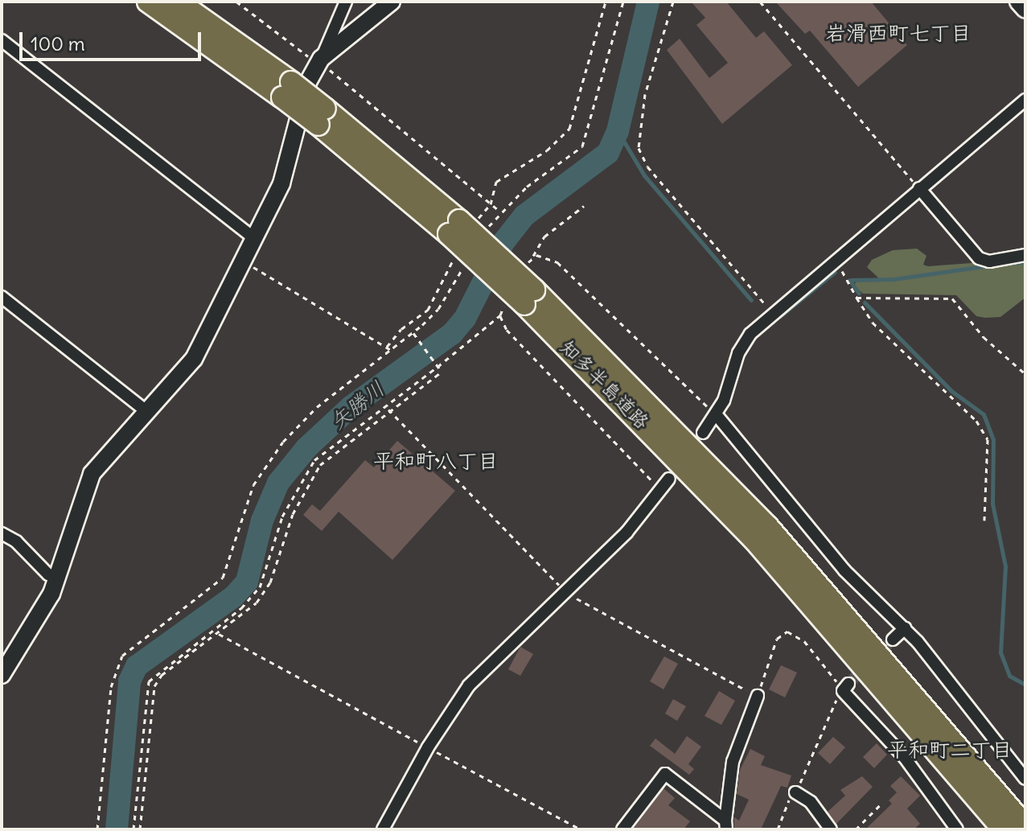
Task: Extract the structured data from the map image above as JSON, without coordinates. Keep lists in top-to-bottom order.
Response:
{
  "streets": {
    "highway": ["知多半島道路"]
  },
  "districts": ["岩滑西町七丁目", "平和町八丁目", "平和町二丁目"],
  "water": ["矢勝川"],
  "scale_bar": "100 m"
}
